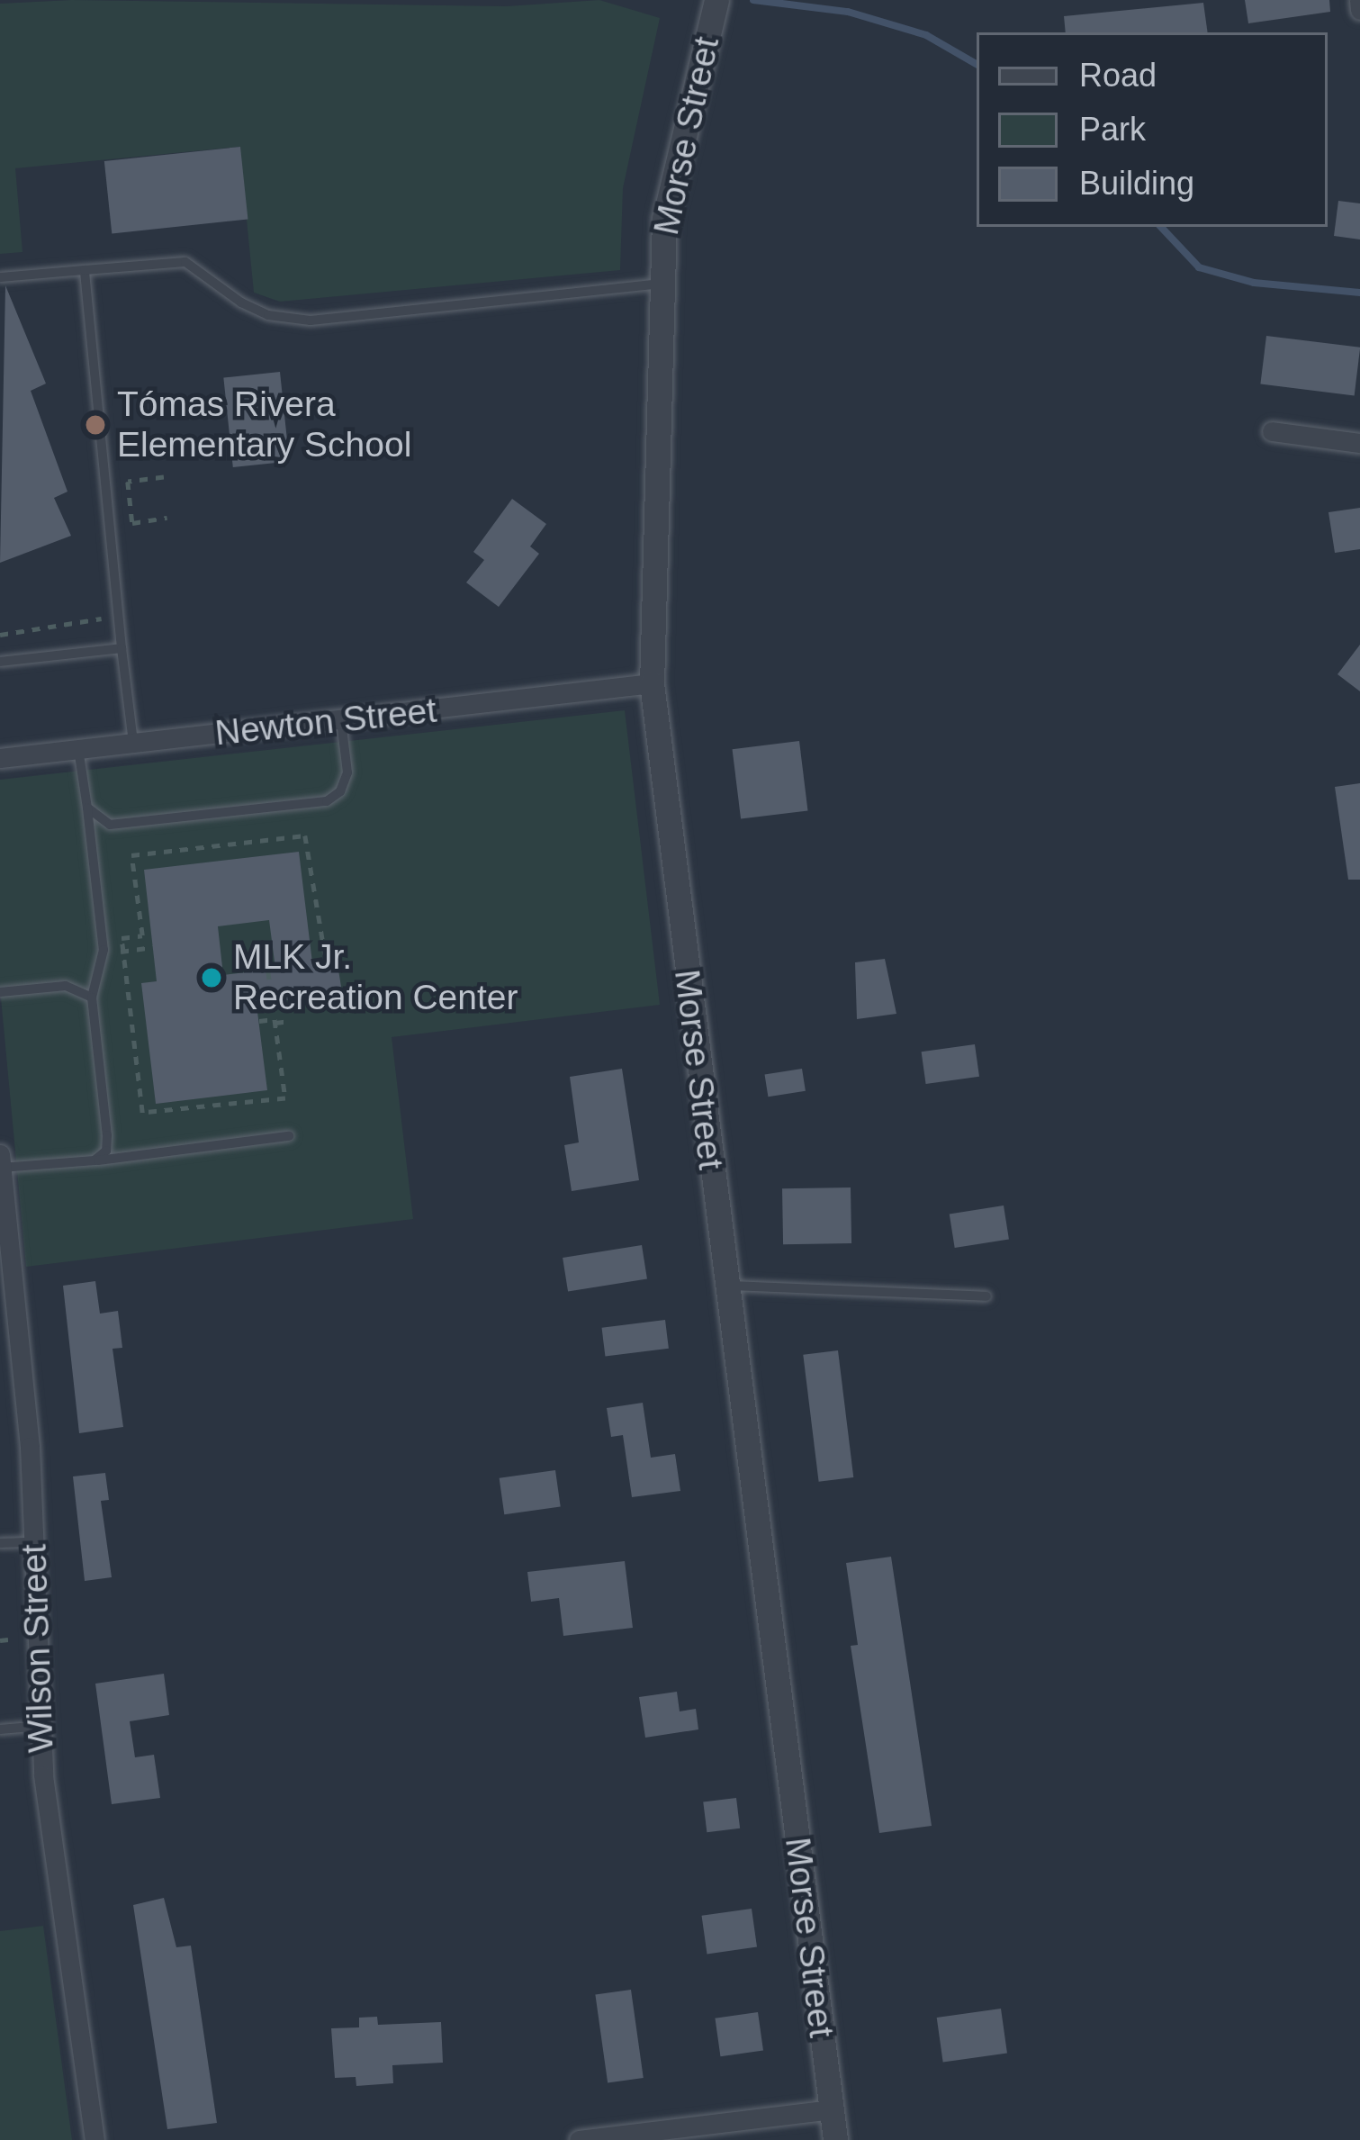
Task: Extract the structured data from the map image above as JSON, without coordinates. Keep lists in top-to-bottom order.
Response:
{
  "streets": {
    "street": ["Morse Street", "Newton Street", "Wilson Street"]
  },
  "crossings": [
    ["Morse Street", "Newton Street"]
  ],
  "places": ["Tómas Rivera Elementary School", "MLK Jr. Recreation Center"],
  "legend": ["Road", "Park", "Building"]
}
